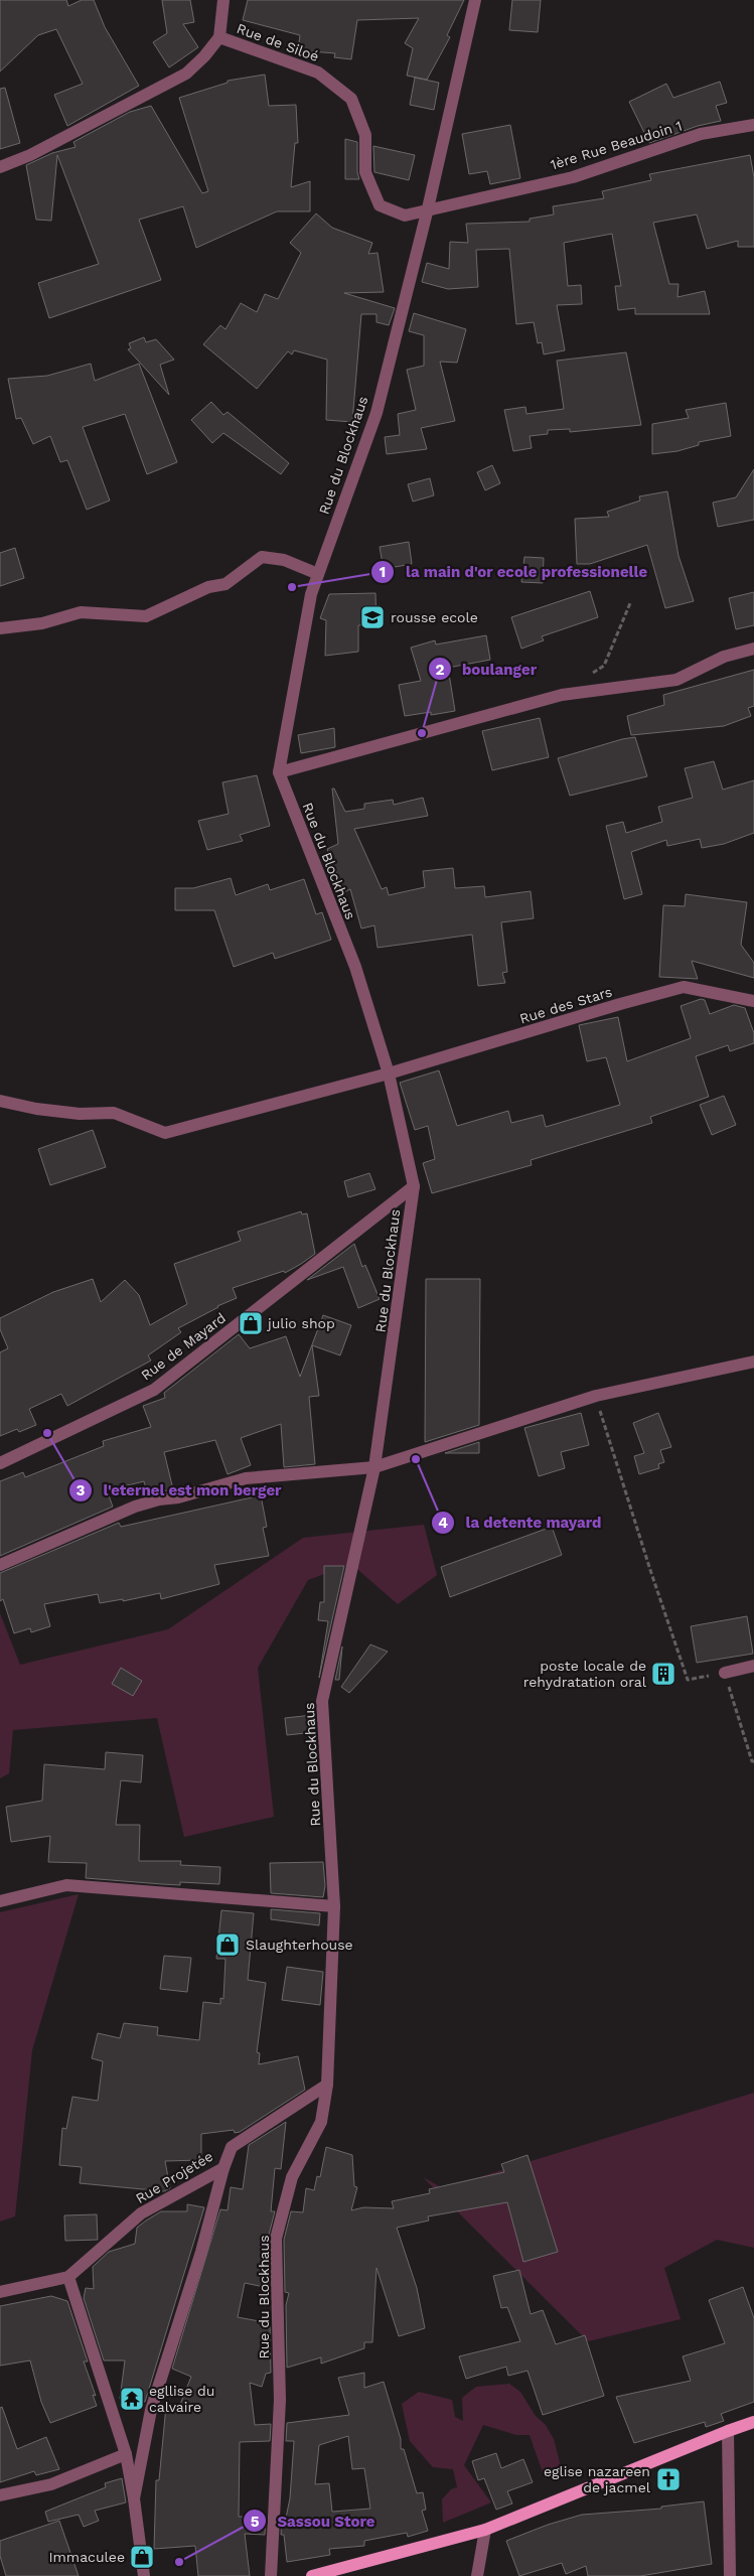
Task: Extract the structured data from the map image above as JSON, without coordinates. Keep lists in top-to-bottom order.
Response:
{
  "streets": {
    "street": [
      "Rue de Siloé",
      "1ère Rue Beaudoin 1",
      "Rue du Blockhaus",
      "Rue des Stars",
      "Rue de Mayard",
      "Rue Projetée"
    ]
  },
  "crossings": [
    ["Rue de Siloé", "1ère Rue Beaudoin 1"],
    ["Rue de Siloé", "Rue du Blockhaus"],
    ["1ère Rue Beaudoin 1", "Rue du Blockhaus"],
    ["Rue du Blockhaus", "Rue des Stars"],
    ["Rue du Blockhaus", "Rue de Mayard"],
    ["Rue du Blockhaus", "Rue Projetée"]
  ],
  "places": {
    "other": [
      "la main d'or ecole professionelle",
      "boulanger",
      "l'eternel est mon berger",
      "la detente mayard",
      "Sassou Store"
    ],
    "school or university": ["rousse ecole"],
    "shop": ["julio shop", "Slaughterhouse", "Immaculee"],
    "building": ["poste locale de rehydratation oral"],
    "temple": ["egllise du calvaire"],
    "church": ["eglise nazareen de jacmel"]
  }
}
